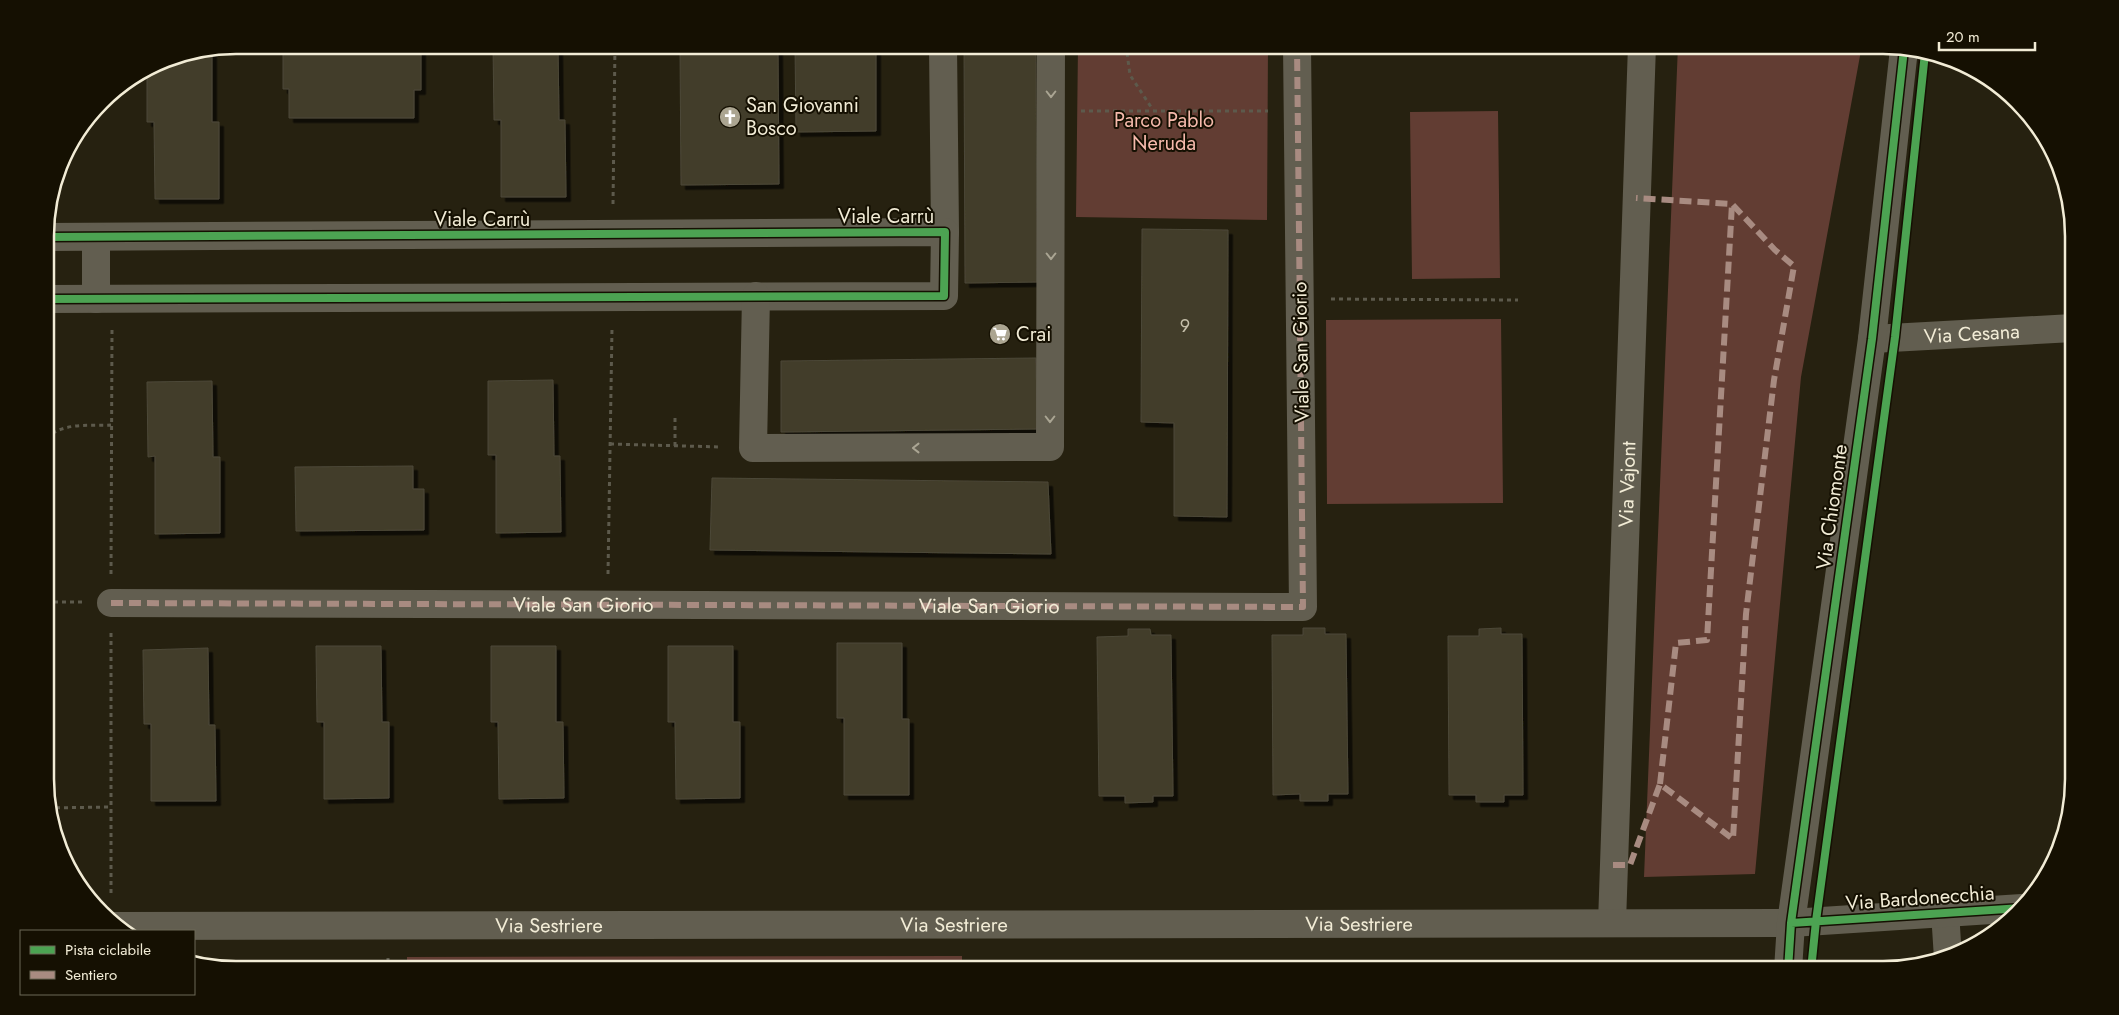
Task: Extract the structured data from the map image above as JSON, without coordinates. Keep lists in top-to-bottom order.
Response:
{
  "streets": {
    "street": [
      "Viale Carrù",
      "Via Cesana",
      "Viale San Giorio",
      "Via Vajont",
      "Via Chiomonte",
      "Via Bardonecchia",
      "Via Sestriere"
    ]
  },
  "crossings": [
    ["Via Cesana", "Via Chiomonte"],
    ["Via Vajont", "Via Sestriere"],
    ["Via Chiomonte", "Via Bardonecchia"],
    ["Via Chiomonte", "Via Sestriere"],
    ["Via Bardonecchia", "Via Sestriere"]
  ],
  "parks": ["Parco Pablo Neruda"],
  "places": {
    "church": ["San Giovanni Bosco"],
    "supermarket": ["Crai"]
  },
  "house_numbers": ["9"],
  "legend": ["Pista ciclabile", "Sentiero"],
  "scale_bar": "20 m"
}
